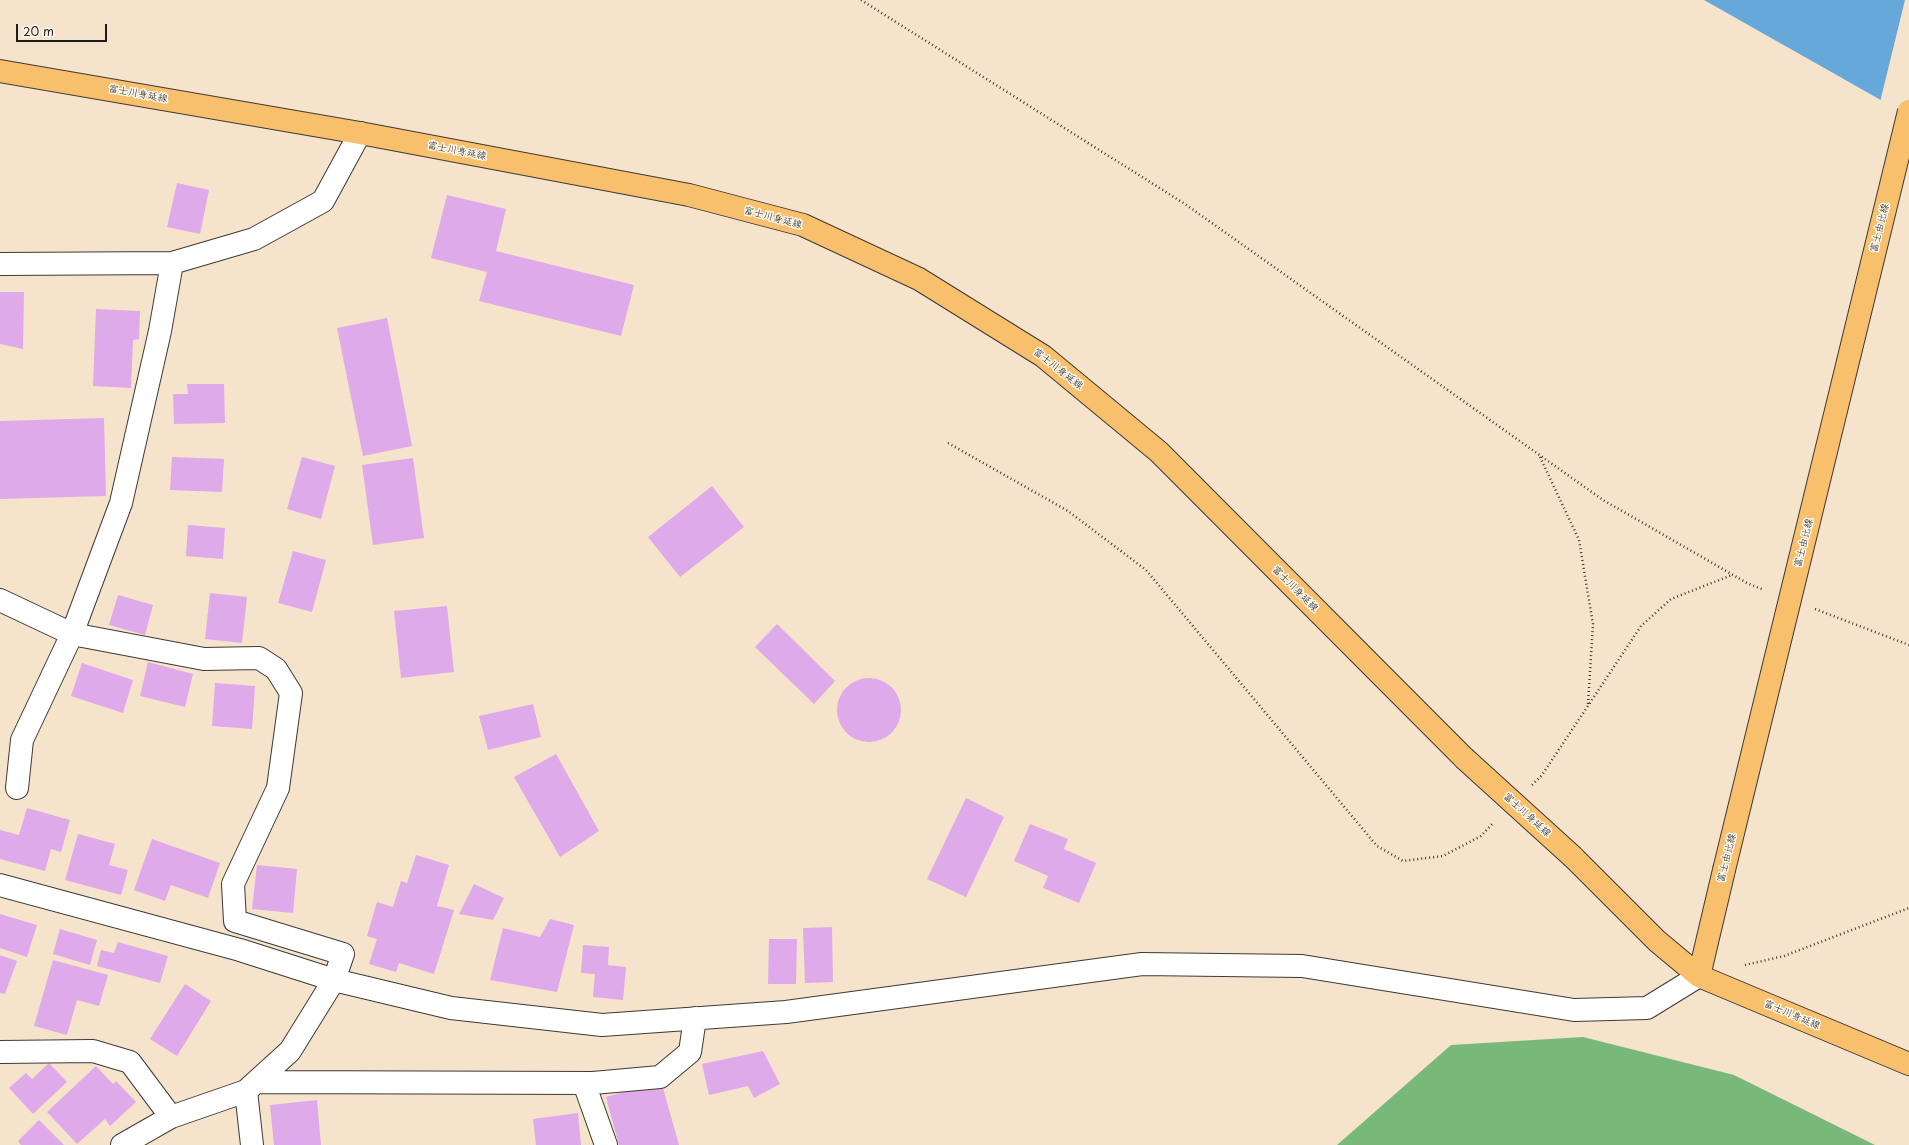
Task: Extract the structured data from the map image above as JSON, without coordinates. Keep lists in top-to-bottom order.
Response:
{
  "streets": {
    "main road": ["富士川身延線", "富士由比線"]
  },
  "crossings": [
    ["富士川身延線", "富士由比線"]
  ],
  "scale_bar": "20 m"
}
